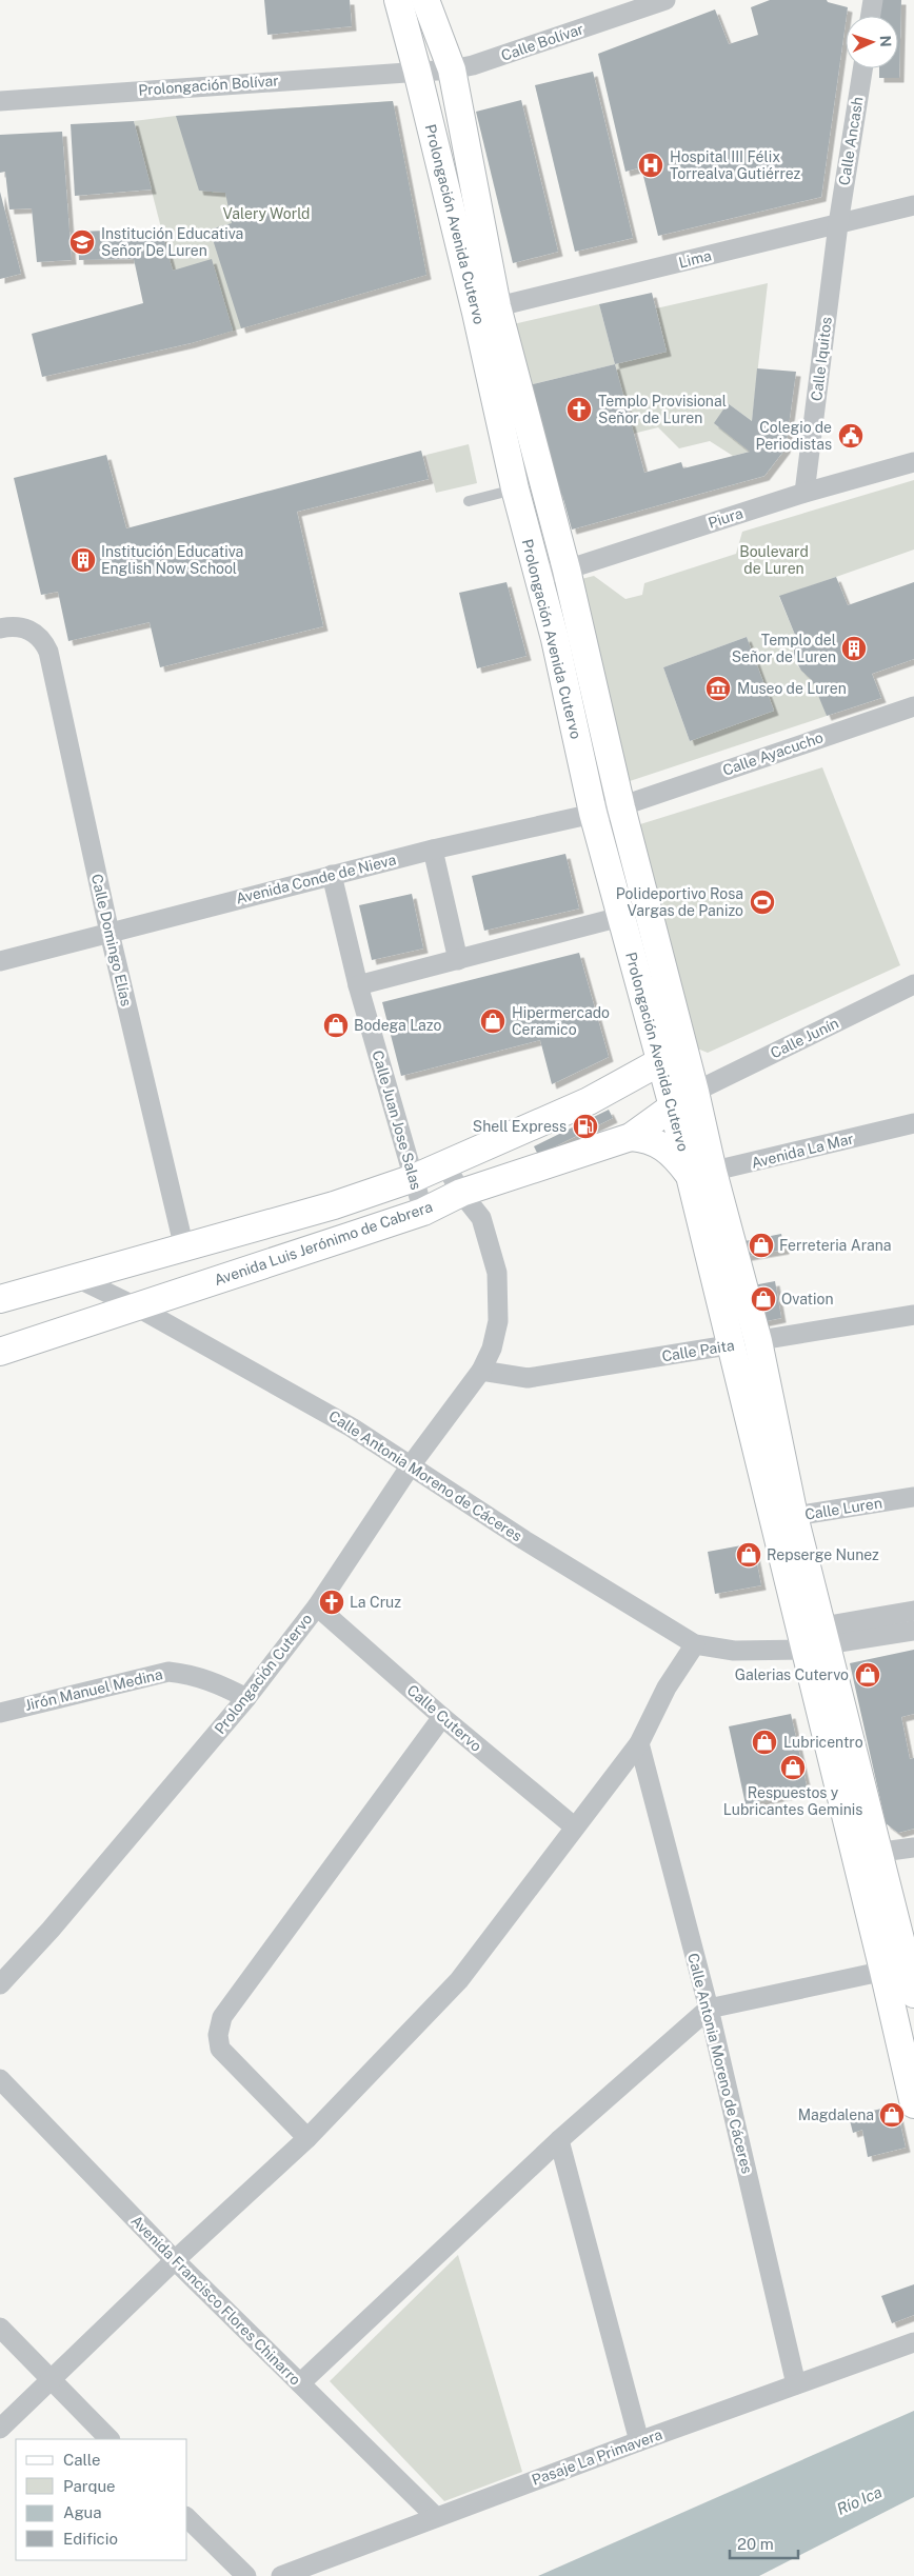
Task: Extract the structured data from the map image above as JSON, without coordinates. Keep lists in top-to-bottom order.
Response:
{
  "streets": {
    "street": [
      "Calle Bolívar",
      "Prolongación Bolívar",
      "Calle Ancash",
      "Prolongación Avenida Cutervo",
      "Lima",
      "Calle Iquitos",
      "Piura",
      "Calle Ayacucho",
      "Avenida Conde de Nieva",
      "Calle Domingo Elías",
      "Calle Junín",
      "Calle Juan Jose Salas",
      "Avenida La Mar",
      "Avenida Luis Jerónimo de Cabrera",
      "Calle Paita",
      "Calle Antonia Moreno de Cáceres",
      "Calle Luren",
      "Prolongación Cutervo",
      "Jirón Manuel Medina",
      "Calle Cutervo",
      "Avenida Francisco Flores Chinarro",
      "Pasaje La Primavera"
    ]
  },
  "crossings": [
    ["Calle Bolívar", "Prolongación Bolívar"],
    ["Calle Bolívar", "Prolongación Avenida Cutervo"],
    ["Prolongación Bolívar", "Prolongación Avenida Cutervo"],
    ["Calle Ancash", "Lima"],
    ["Calle Ancash", "Calle Iquitos"],
    ["Prolongación Avenida Cutervo", "Lima"],
    ["Prolongación Avenida Cutervo", "Piura"],
    ["Prolongación Avenida Cutervo", "Calle Ayacucho"],
    ["Prolongación Avenida Cutervo", "Avenida Conde de Nieva"],
    ["Prolongación Avenida Cutervo", "Calle Junín"],
    ["Prolongación Avenida Cutervo", "Avenida La Mar"],
    ["Prolongación Avenida Cutervo", "Avenida Luis Jerónimo de Cabrera"],
    ["Prolongación Avenida Cutervo", "Calle Paita"],
    ["Prolongación Avenida Cutervo", "Calle Antonia Moreno de Cáceres"],
    ["Prolongación Avenida Cutervo", "Calle Luren"],
    ["Lima", "Calle Iquitos"],
    ["Calle Iquitos", "Piura"],
    ["Calle Ayacucho", "Avenida Conde de Nieva"],
    ["Avenida Conde de Nieva", "Calle Domingo Elías"],
    ["Avenida Conde de Nieva", "Calle Juan Jose Salas"],
    ["Calle Junín", "Avenida Luis Jerónimo de Cabrera"],
    ["Calle Juan Jose Salas", "Avenida Luis Jerónimo de Cabrera"],
    ["Avenida Luis Jerónimo de Cabrera", "Calle Antonia Moreno de Cáceres"],
    ["Avenida Luis Jerónimo de Cabrera", "Prolongación Cutervo"],
    ["Calle Paita", "Prolongación Cutervo"],
    ["Calle Antonia Moreno de Cáceres", "Prolongación Cutervo"],
    ["Calle Antonia Moreno de Cáceres", "Pasaje La Primavera"],
    ["Prolongación Cutervo", "Jirón Manuel Medina"],
    ["Prolongación Cutervo", "Calle Cutervo"],
    ["Avenida Francisco Flores Chinarro", "Pasaje La Primavera"]
  ],
  "water": ["Río Ica"],
  "parks": ["Valery World", "Boulevard de Luren"],
  "places": {
    "hospital": ["Hospital III Félix Torrealva Gutiérrez"],
    "school or university": ["Institución Educativa Señor De Luren"],
    "church": ["Templo Provisional Señor de Luren", "La Cruz"],
    "public building": ["Colegio de Periodistas"],
    "building": ["Institución Educativa English Now School", "Templo del Señor de Luren"],
    "museum": ["Museo de Luren"],
    "sports": ["Polideportivo Rosa Vargas de Panizo"],
    "shop": [
      "Hipermercado Ceramico",
      "Bodega Lazo",
      "Ferreteria Arana",
      "Ovation",
      "Repserge Nunez",
      "Galerias Cutervo",
      "Lubricentro",
      "Respuestos y Lubricantes Geminis",
      "Magdalena"
    ],
    "fuel station": ["Shell Express"]
  },
  "legend": [
    "Calle",
    "Parque",
    "Agua",
    "Edificio"
  ],
  "scale_bar": "20 m",
  "north": "right"
}
